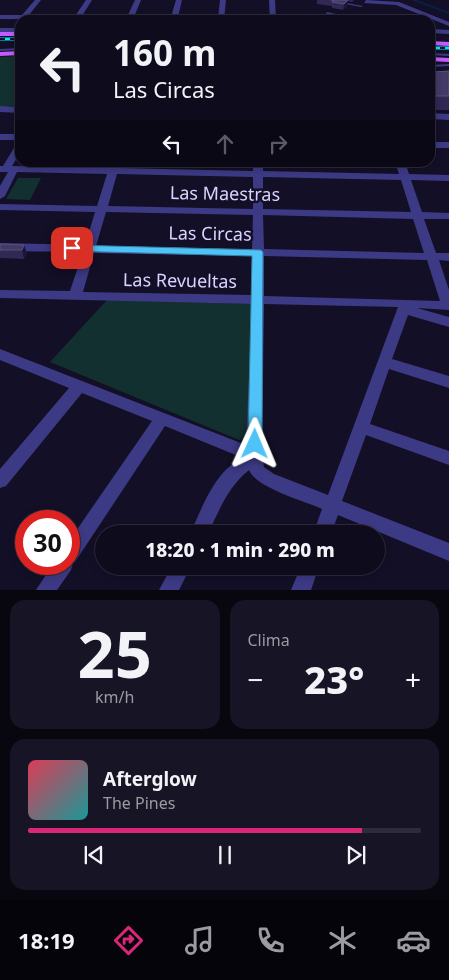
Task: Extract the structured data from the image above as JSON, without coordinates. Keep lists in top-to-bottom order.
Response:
{
  "streets": {
    "street": ["Las Maestras", "Las Circas", "Las Revueltas"]
  },
  "page": {
    "turn": ["160 m", "Las Circas"],
    "limit": "30",
    "trip": "18:20 · 1 min · 290 m",
    "tile": [
      ["25", "km/h"],
      "Clima"
    ],
    "heat": ["−", "23°", "+"],
    "song": ["Afterglow", "The Pines"],
    "tabs": "18:19"
  }
}
